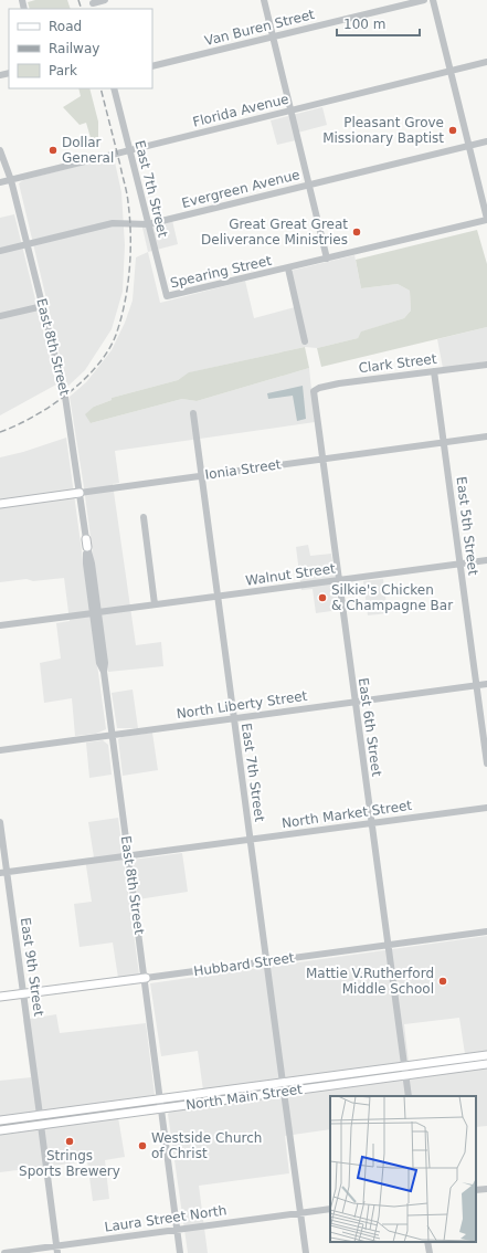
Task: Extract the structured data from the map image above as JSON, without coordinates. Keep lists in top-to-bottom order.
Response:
{
  "streets": {
    "main road": [
      "East 8th Street",
      "Ionia Street",
      "Hubbard Street",
      "North Main Street"
    ],
    "street": [
      "Van Buren Street",
      "Florida Avenue",
      "East 7th Street",
      "Evergreen Avenue",
      "Spearing Street",
      "Clark Street",
      "East 5th Street",
      "Walnut Street",
      "North Liberty Street",
      "East 6th Street",
      "North Market Street",
      "East 9th Street",
      "Laura Street North"
    ]
  },
  "crossings": [
    ["Florida Avenue", "East 7th Street"],
    ["Florida Avenue", "East 8th Street"],
    ["East 7th Street", "Evergreen Avenue"],
    ["East 7th Street", "Spearing Street"],
    ["East 7th Street", "Ionia Street"],
    ["East 7th Street", "Walnut Street"],
    ["East 7th Street", "North Liberty Street"],
    ["East 7th Street", "North Market Street"],
    ["East 7th Street", "Hubbard Street"],
    ["East 7th Street", "North Main Street"],
    ["Evergreen Avenue", "East 8th Street"],
    ["East 8th Street", "Ionia Street"],
    ["East 8th Street", "Walnut Street"],
    ["East 8th Street", "North Liberty Street"],
    ["East 8th Street", "North Market Street"],
    ["East 8th Street", "Hubbard Street"],
    ["East 8th Street", "North Main Street"],
    ["East 8th Street", "Laura Street North"],
    ["Clark Street", "East 5th Street"],
    ["Clark Street", "East 6th Street"],
    ["Ionia Street", "East 5th Street"],
    ["Ionia Street", "East 6th Street"],
    ["East 5th Street", "Walnut Street"],
    ["East 5th Street", "North Liberty Street"],
    ["Walnut Street", "East 6th Street"],
    ["North Liberty Street", "East 6th Street"],
    ["East 6th Street", "North Market Street"],
    ["East 6th Street", "Hubbard Street"],
    ["East 6th Street", "North Main Street"],
    ["North Market Street", "East 9th Street"],
    ["Hubbard Street", "East 9th Street"],
    ["East 9th Street", "North Main Street"]
  ],
  "places": [
    "Pleasant Grove Missionary Baptist",
    "Dollar General",
    "Great Great Great Deliverance Ministries",
    "Silkie's Chicken & Champagne Bar",
    "Mattie V.Rutherford Middle School",
    "Strings Sports Brewery",
    "Westside Church of Christ"
  ],
  "legend": ["Road", "Railway", "Park"],
  "scale_bar": "100 m"
}
